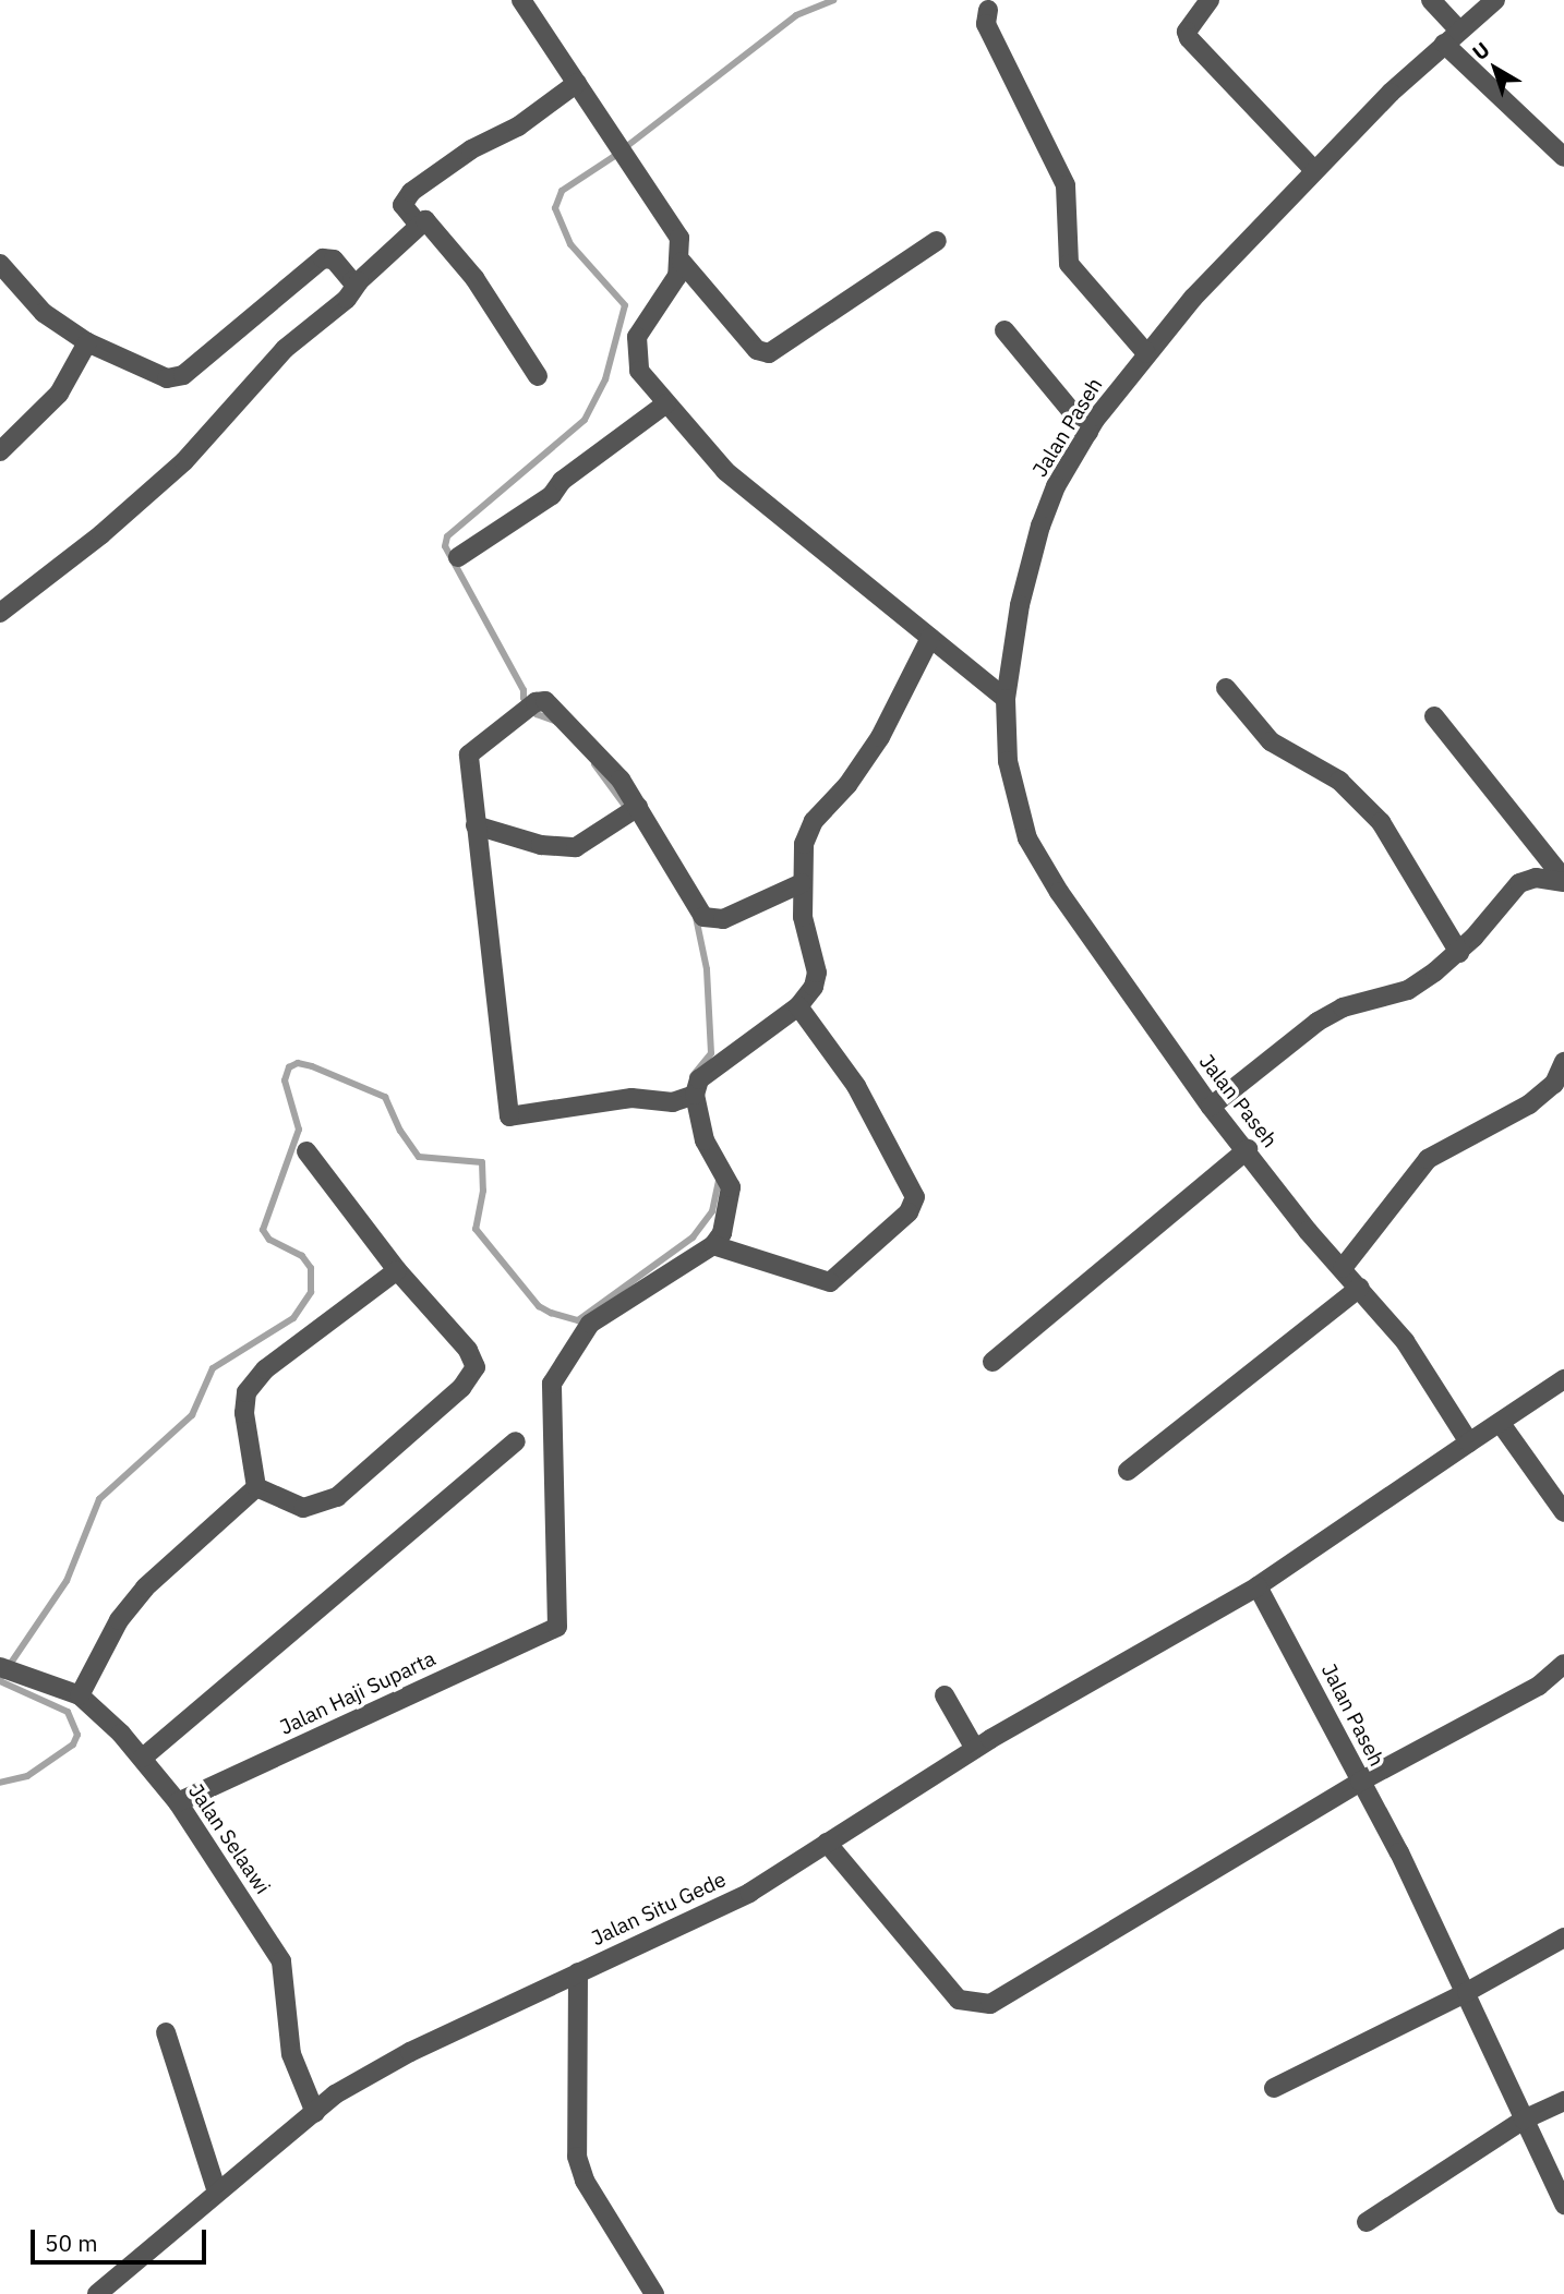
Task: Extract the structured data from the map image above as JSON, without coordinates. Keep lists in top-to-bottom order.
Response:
{
  "streets": {
    "street": [
      "Jalan Paseh",
      "Jalan Haji Suparta",
      "Jalan Selaawi",
      "Jalan Situ Gede"
    ]
  },
  "crossings": [
    ["Jalan Paseh", "Jalan Situ Gede"],
    ["Jalan Haji Suparta", "Jalan Selaawi"],
    ["Jalan Selaawi", "Jalan Situ Gede"]
  ],
  "scale_bar": "50 m",
  "north": "top left"
}
